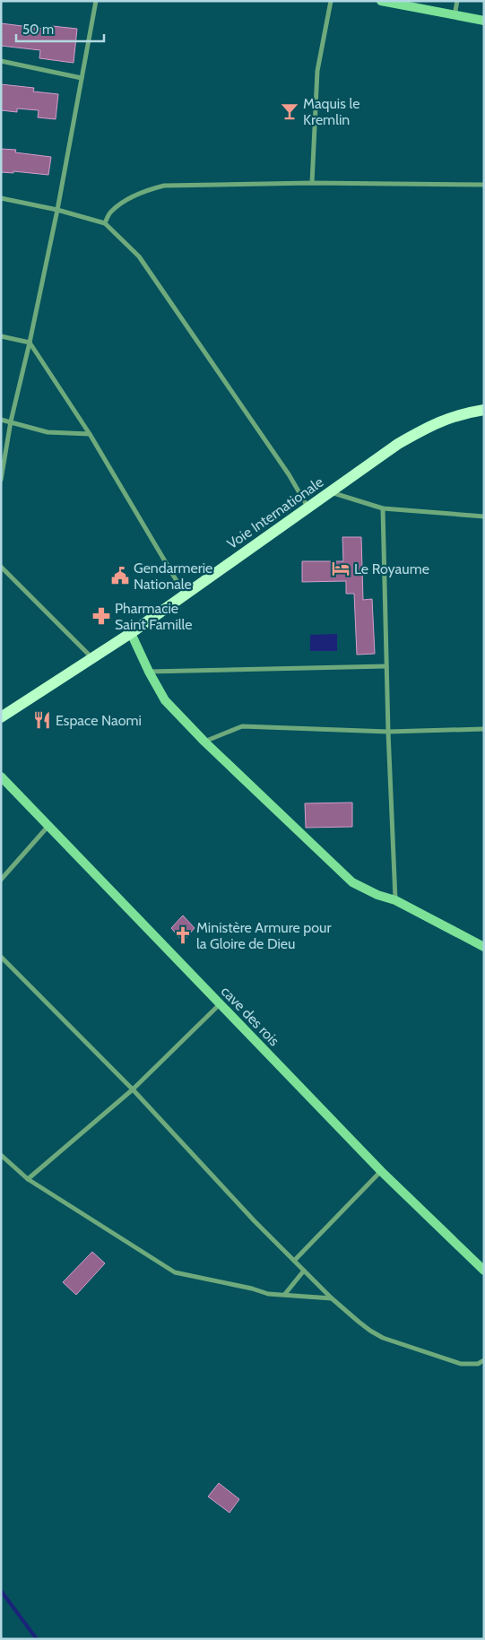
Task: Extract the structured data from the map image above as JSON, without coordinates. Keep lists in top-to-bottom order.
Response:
{
  "streets": {
    "main road": ["Voie Internationale"],
    "street": ["cave des rois"]
  },
  "places": {
    "bar": ["Maquis le Kremlin"],
    "hotel": ["Le Royaume"],
    "public building": ["Gendarmerie Nationale"],
    "pharmacy": ["Pharmacie Saint Famille"],
    "restaurant": ["Espace Naomi"],
    "church": ["Ministère Armure pour la Gloire de Dieu"]
  },
  "scale_bar": "50 m"
}
